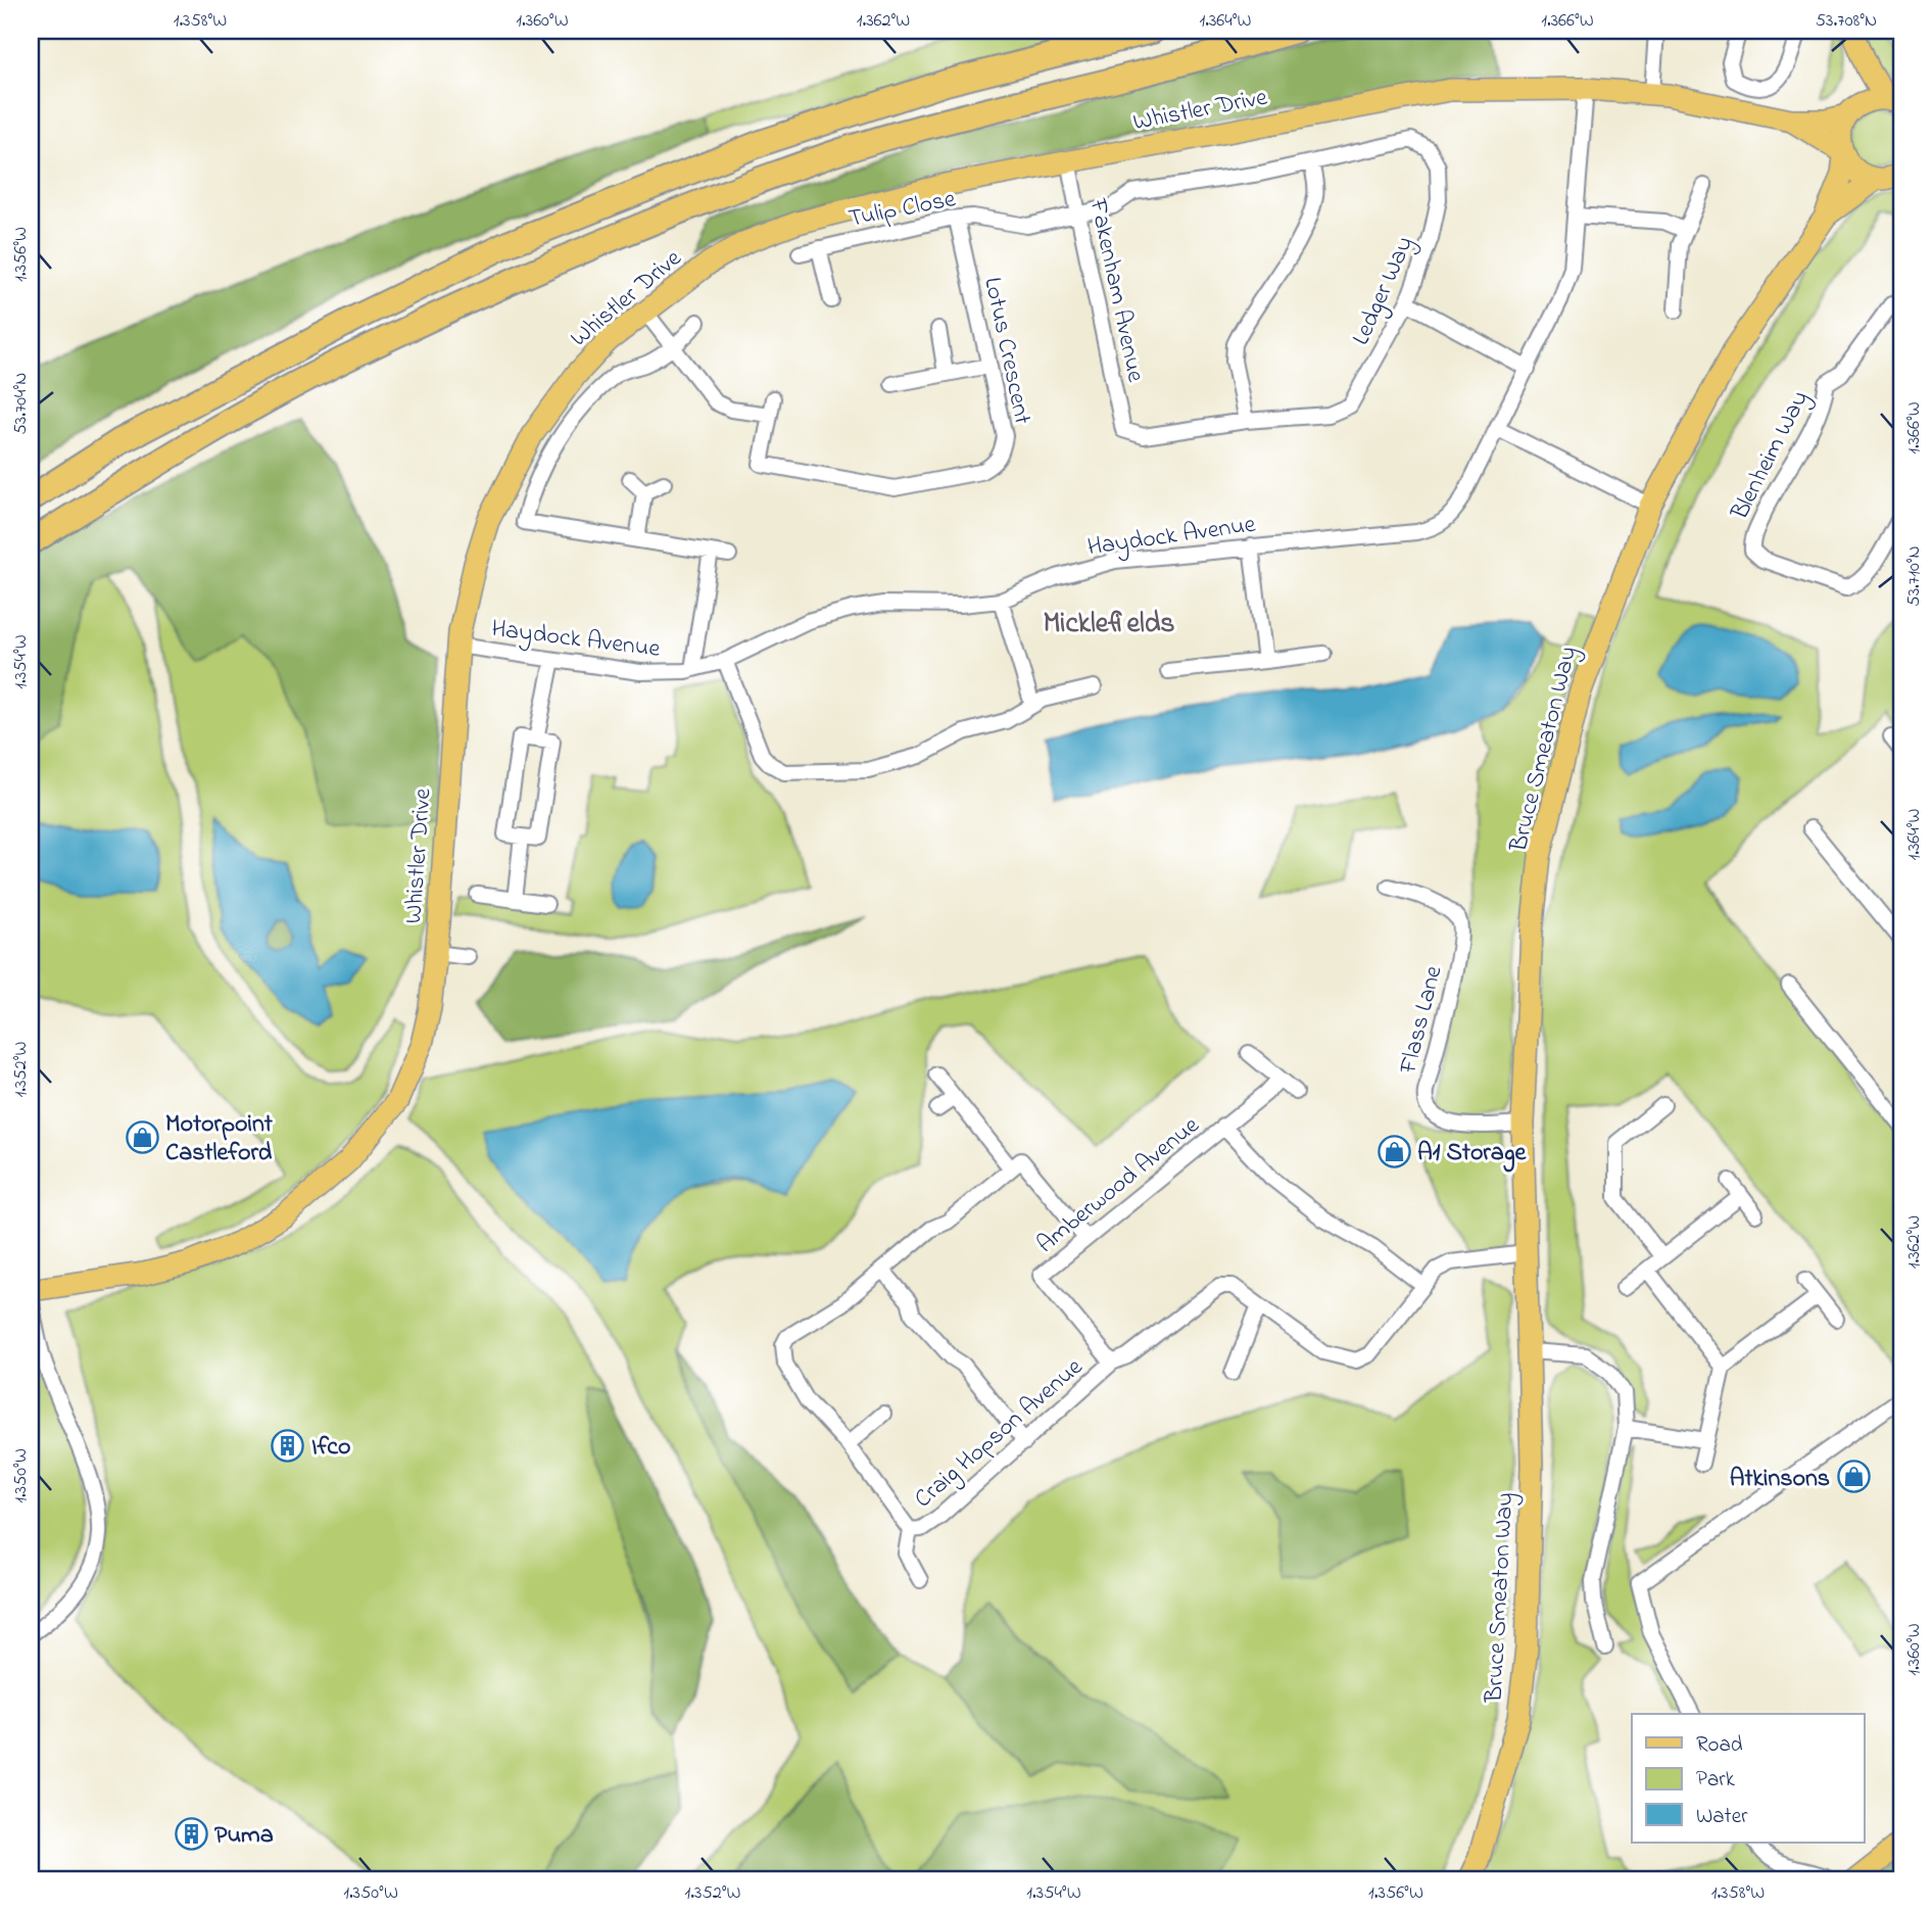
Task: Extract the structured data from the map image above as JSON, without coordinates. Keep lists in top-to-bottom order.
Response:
{
  "streets": {
    "main road": ["Whistler Drive", "Bruce Smeaton Way"],
    "street": [
      "Tulip Close",
      "Fakenham Avenue",
      "Ledger Way",
      "Lotus Crescent",
      "Blenheim Way",
      "Haydock Avenue",
      "Flass Lane",
      "Amberwood Avenue",
      "Craig Hopson Avenue"
    ]
  },
  "crossings": [
    ["Whistler Drive", "Fakenham Avenue"],
    ["Whistler Drive", "Haydock Avenue"],
    ["Whistler Drive", "Bruce Smeaton Way"],
    ["Tulip Close", "Fakenham Avenue"],
    ["Tulip Close", "Ledger Way"],
    ["Tulip Close", "Lotus Crescent"],
    ["Fakenham Avenue", "Ledger Way"],
    ["Bruce Smeaton Way", "Flass Lane"],
    ["Bruce Smeaton Way", "Craig Hopson Avenue"],
    ["Amberwood Avenue", "Craig Hopson Avenue"]
  ],
  "districts": ["Micklefields"],
  "places": {
    "shop": ["Motorpoint Castleford", "A1 Storage", "Atkinsons"],
    "building": ["Ifco", "Puma"]
  },
  "legend": ["Road", "Park", "Water"],
  "coordinates": [
    "1.358°W",
    "1.360°W",
    "1.362°W",
    "1.364°W",
    "1.366°W",
    "53.708°N",
    "1.356°W",
    "53.704°N",
    "53.710°N",
    "1.354°W",
    "1.352°W",
    "1.350°W"
  ]
}
